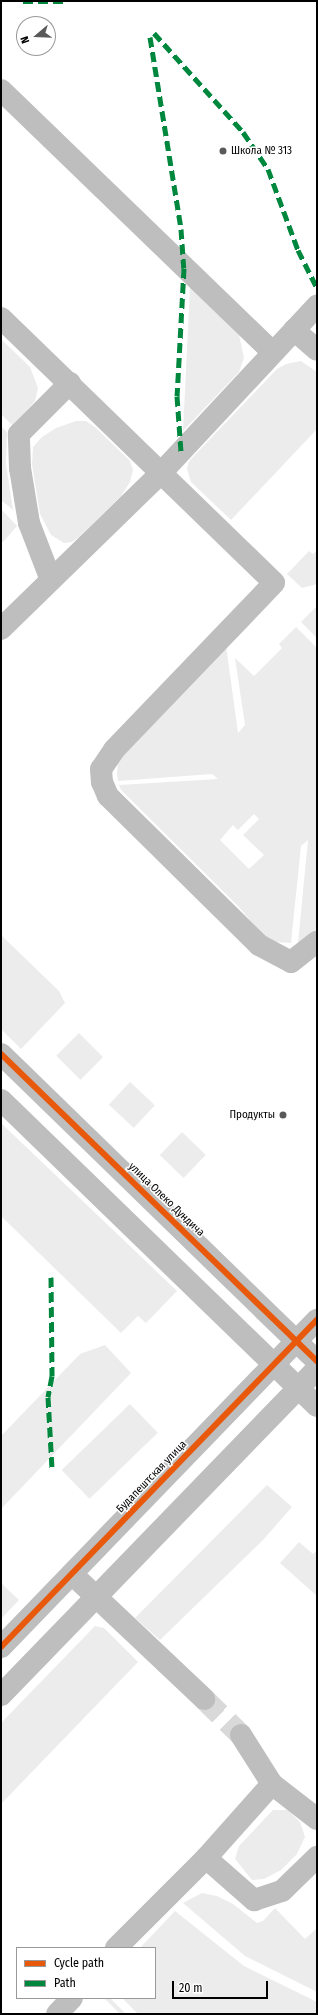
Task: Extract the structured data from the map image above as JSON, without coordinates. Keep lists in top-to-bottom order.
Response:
{
  "streets": {
    "street": ["улица Олеко Дундича", "Будапештская улица"]
  },
  "crossings": [
    ["улица Олеко Дундича", "Будапештская улица"]
  ],
  "places": ["Школа № 313", "Продукты"],
  "legend": ["Cycle path", "Path"],
  "scale_bar": "20 m",
  "north": "left"
}
